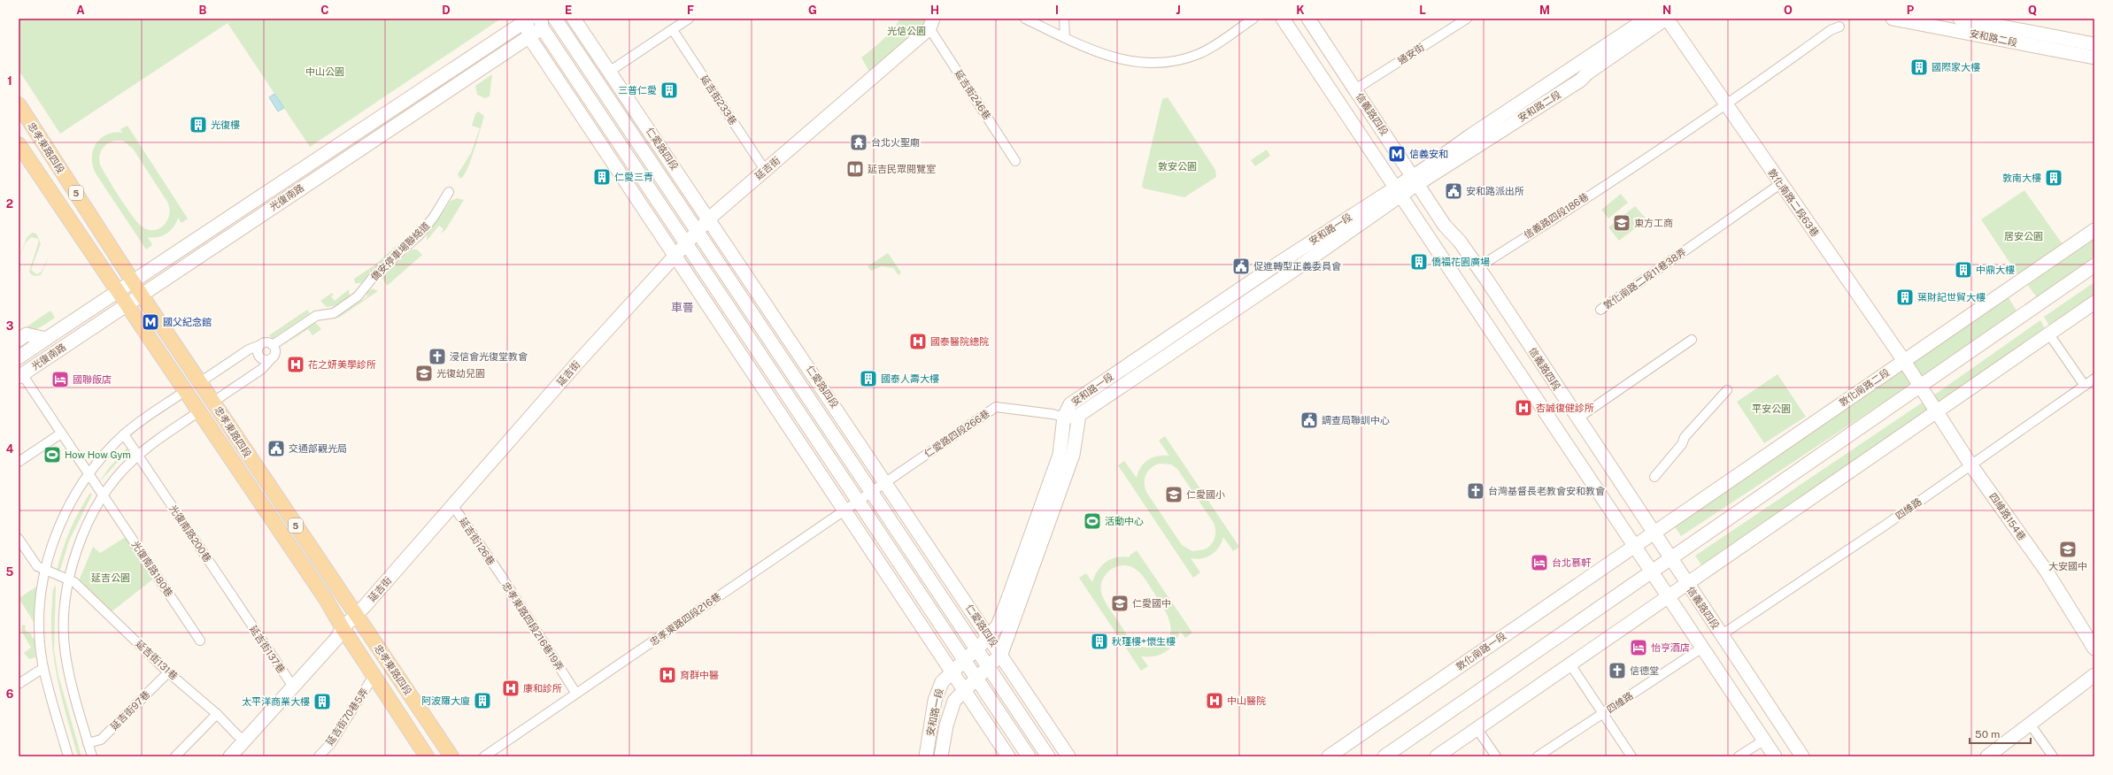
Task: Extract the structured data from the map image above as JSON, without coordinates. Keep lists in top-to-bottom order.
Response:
{
  "streets": {
    "main road": [
      "安和路二段",
      "信義路四段",
      "忠孝東路四段",
      "仁愛路四段",
      "延吉街",
      "5",
      "光復南路",
      "敦化南路二段63巷",
      "安和路一段",
      "敦化南路二段",
      "四維路154巷",
      "敦化南路一段"
    ],
    "street": [
      "通安街",
      "延吉街246巷",
      "延吉街233巷",
      "信義路四段186巷",
      "僑安停車場聯絡道",
      "敦化南路二段11巷38弄",
      "仁愛路四段266巷",
      "四維路",
      "光復南路200巷",
      "延吉街126巷",
      "光復南路180巷",
      "忠孝東路四段216巷",
      "忠孝東路四段216巷19弄",
      "延吉街137巷",
      "延吉街131巷",
      "延吉街97巷",
      "延吉街70巷5弄"
    ]
  },
  "crossings": [
    ["安和路二段", "信義路四段"],
    ["安和路二段", "敦化南路二段63巷"],
    ["安和路二段", "安和路一段"],
    ["通安街", "信義路四段"],
    ["延吉街246巷", "延吉街"],
    ["延吉街233巷", "延吉街"],
    ["信義路四段", "信義路四段186巷"],
    ["信義路四段", "安和路一段"],
    ["信義路四段", "敦化南路二段"],
    ["信義路四段", "四維路"],
    ["信義路四段", "敦化南路一段"],
    ["忠孝東路四段", "延吉街"],
    ["忠孝東路四段", "光復南路"],
    ["忠孝東路四段", "延吉街70巷5弄"],
    ["仁愛路四段", "延吉街"],
    ["仁愛路四段", "光復南路"],
    ["仁愛路四段", "安和路一段"],
    ["仁愛路四段", "仁愛路四段266巷"],
    ["仁愛路四段", "忠孝東路四段216巷"],
    ["延吉街", "延吉街126巷"],
    ["延吉街", "延吉街137巷"],
    ["延吉街", "延吉街131巷"],
    ["敦化南路二段63巷", "信義路四段186巷"],
    ["敦化南路二段63巷", "敦化南路二段11巷38弄"],
    ["敦化南路二段63巷", "敦化南路二段"],
    ["敦化南路二段63巷", "四維路154巷"],
    ["安和路一段", "仁愛路四段266巷"],
    ["敦化南路二段", "敦化南路一段"],
    ["仁愛路四段266巷", "忠孝東路四段216巷"],
    ["四維路", "四維路154巷"],
    ["光復南路200巷", "延吉街137巷"],
    ["延吉街126巷", "忠孝東路四段216巷19弄"],
    ["忠孝東路四段216巷", "忠孝東路四段216巷19弄"],
    ["延吉街131巷", "延吉街97巷"]
  ],
  "districts": ["車罾"],
  "parks": [
    "光信公園",
    "中山公園",
    "敦安公園",
    "居安公園",
    "平安公園",
    "延吉公園"
  ],
  "places": {
    "building": [
      "國際家大樓",
      "三普仁愛",
      "光復樓",
      "仁愛三青",
      "敦南大樓",
      "僑福花園廣場",
      "中鼎大樓",
      "葉財記世貿大樓",
      "國泰人壽大樓",
      "秋瑾樓+懷生樓",
      "阿波羅大廈",
      "太平洋商業大樓"
    ],
    "temple": ["台北火聖廟"],
    "metro station": ["信義安和", "國父紀念館"],
    "library": ["延吉民眾閱覽室"],
    "public building": [
      "安和路派出所",
      "促進轉型正義委員會",
      "調查局聯訓中心",
      "交通部觀光局"
    ],
    "school or university": [
      "東方工商",
      "光復幼兒園",
      "仁愛國小",
      "大安國中",
      "仁愛國中"
    ],
    "hospital": [
      "國泰醫院總院",
      "花之妍美學診所",
      "杏誠復健診所",
      "育群中醫",
      "康和診所",
      "中山醫院"
    ],
    "church": ["浸信會光復堂教會", "台灣基督長老教會安和教會", "信德堂"],
    "hotel": ["國聯飯店", "台北慕軒", "怡亨酒店"],
    "sports": ["How How Gym", "活動中心"]
  },
  "scale_bar": "50 m",
  "grid": {
    "columns": [
      "A",
      "B",
      "C",
      "D",
      "E",
      "F",
      "G",
      "H",
      "I",
      "J",
      "K",
      "L",
      "M",
      "N",
      "O",
      "P",
      "Q"
    ],
    "rows": [
      "1",
      "2",
      "3",
      "4",
      "5",
      "6"
    ]
  }
}
